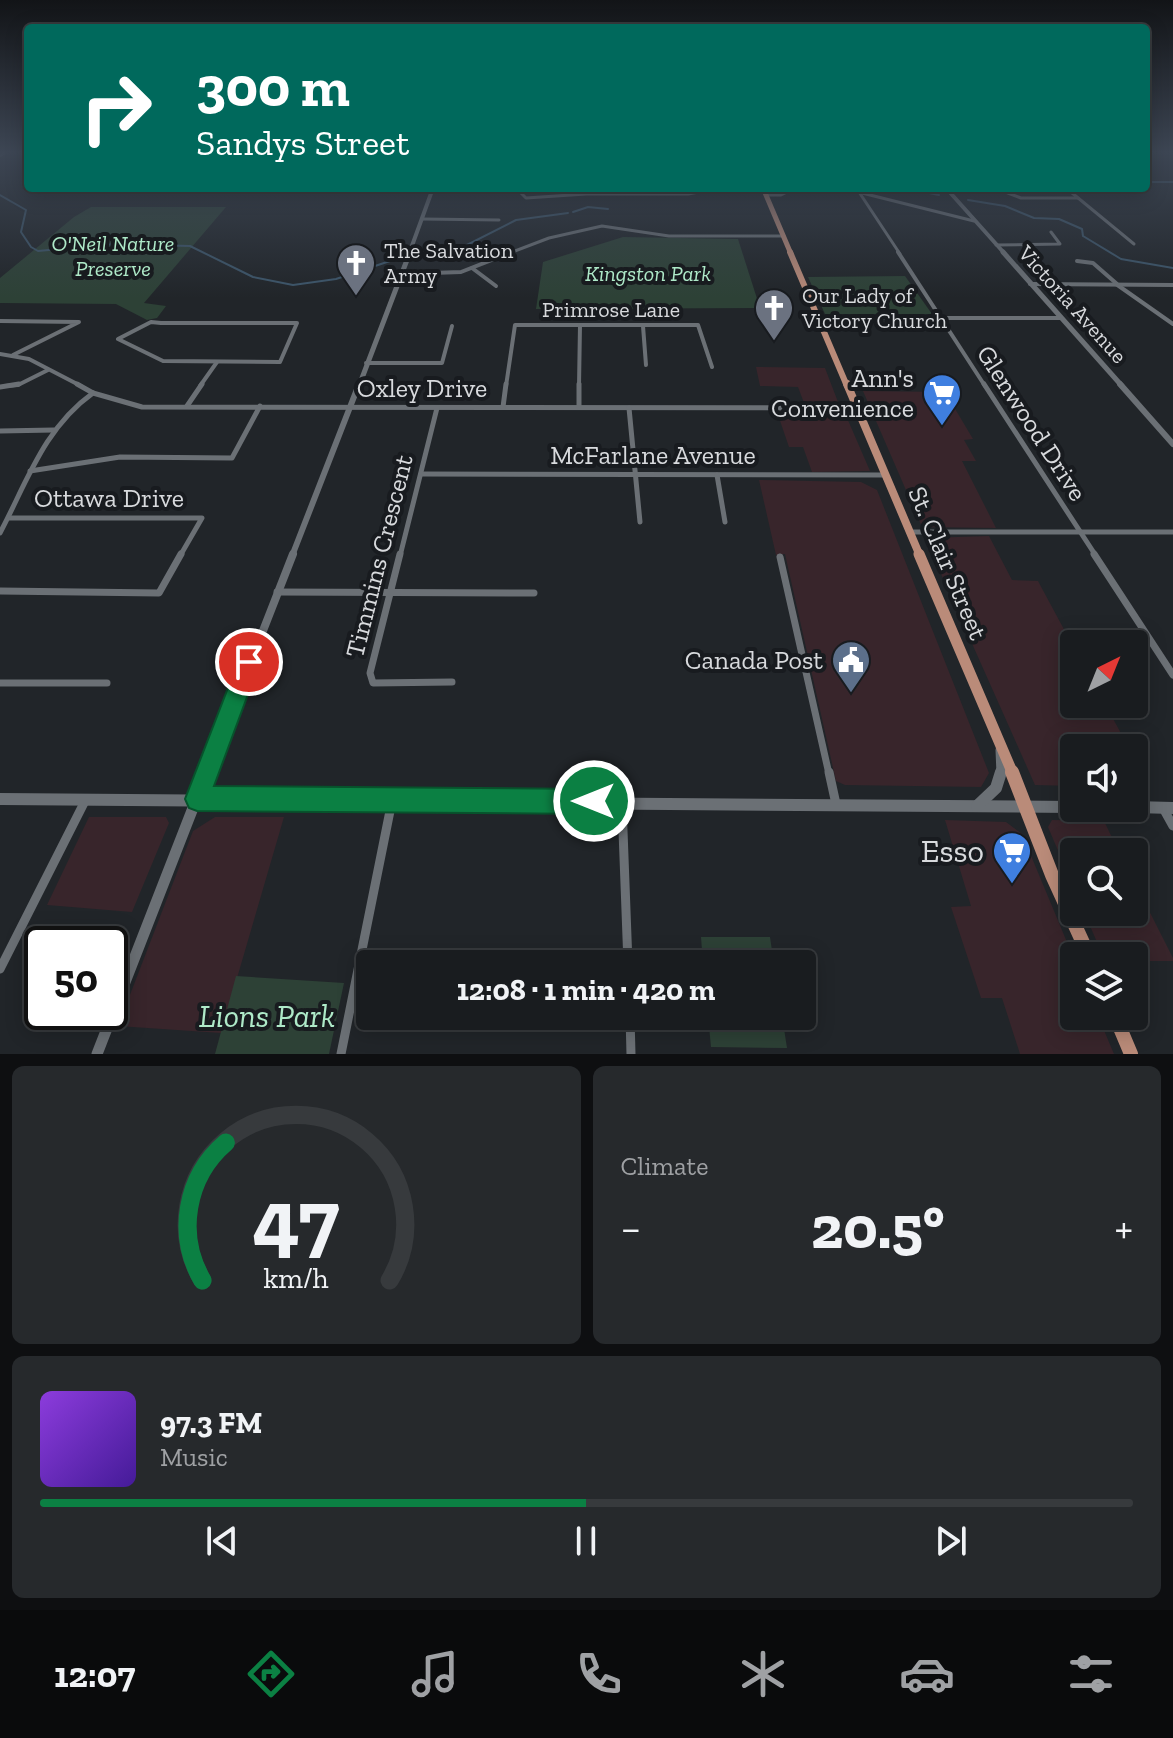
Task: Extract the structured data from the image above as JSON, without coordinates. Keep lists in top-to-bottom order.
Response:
{
  "streets": {
    "main road": ["St. Clair Street"],
    "street": [
      "Victoria Avenue",
      "Primrose Lane",
      "Oxley Drive",
      "Glenwood Drive",
      "McFarlane Avenue",
      "Ottawa Drive",
      "Timmins Crescent"
    ]
  },
  "crossings": [
    ["Primrose Lane", "Oxley Drive"],
    ["Oxley Drive", "Timmins Crescent"],
    ["Oxley Drive", "St. Clair Street"],
    ["McFarlane Avenue", "Timmins Crescent"],
    ["McFarlane Avenue", "St. Clair Street"]
  ],
  "parks": ["O'Neil Nature Preserve", "Kingston Park", "Lions Park"],
  "places": {
    "church": ["The Salvation Army", "Our Lady of Victory Church"],
    "supermarket": ["Ann's Convenience", "Esso"],
    "public building": ["Canada Post"]
  },
  "north": "top right",
  "page": {
    "turn": ["300 m", "Sandys Street"],
    "limit": "50",
    "trip": "12:08 · 1 min · 420 m",
    "tile": "Climate",
    "heat": ["−", "20.5°", "+"],
    "song": ["97.3 FM", "Music"],
    "tabs": "12:07",
    "gauge": ["47", "km/h"]
  }
}
